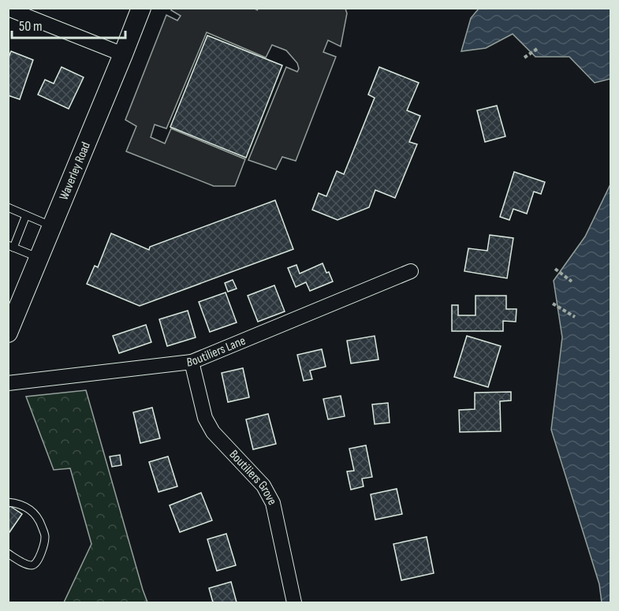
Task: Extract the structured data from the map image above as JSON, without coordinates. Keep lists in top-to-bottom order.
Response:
{
  "streets": {
    "main road": ["Waverley Road"],
    "street": ["Boutiliers Lane", "Boutiliers Grove"]
  },
  "crossings": [
    ["Boutiliers Lane", "Boutiliers Grove"]
  ],
  "scale_bar": "50 m"
}
